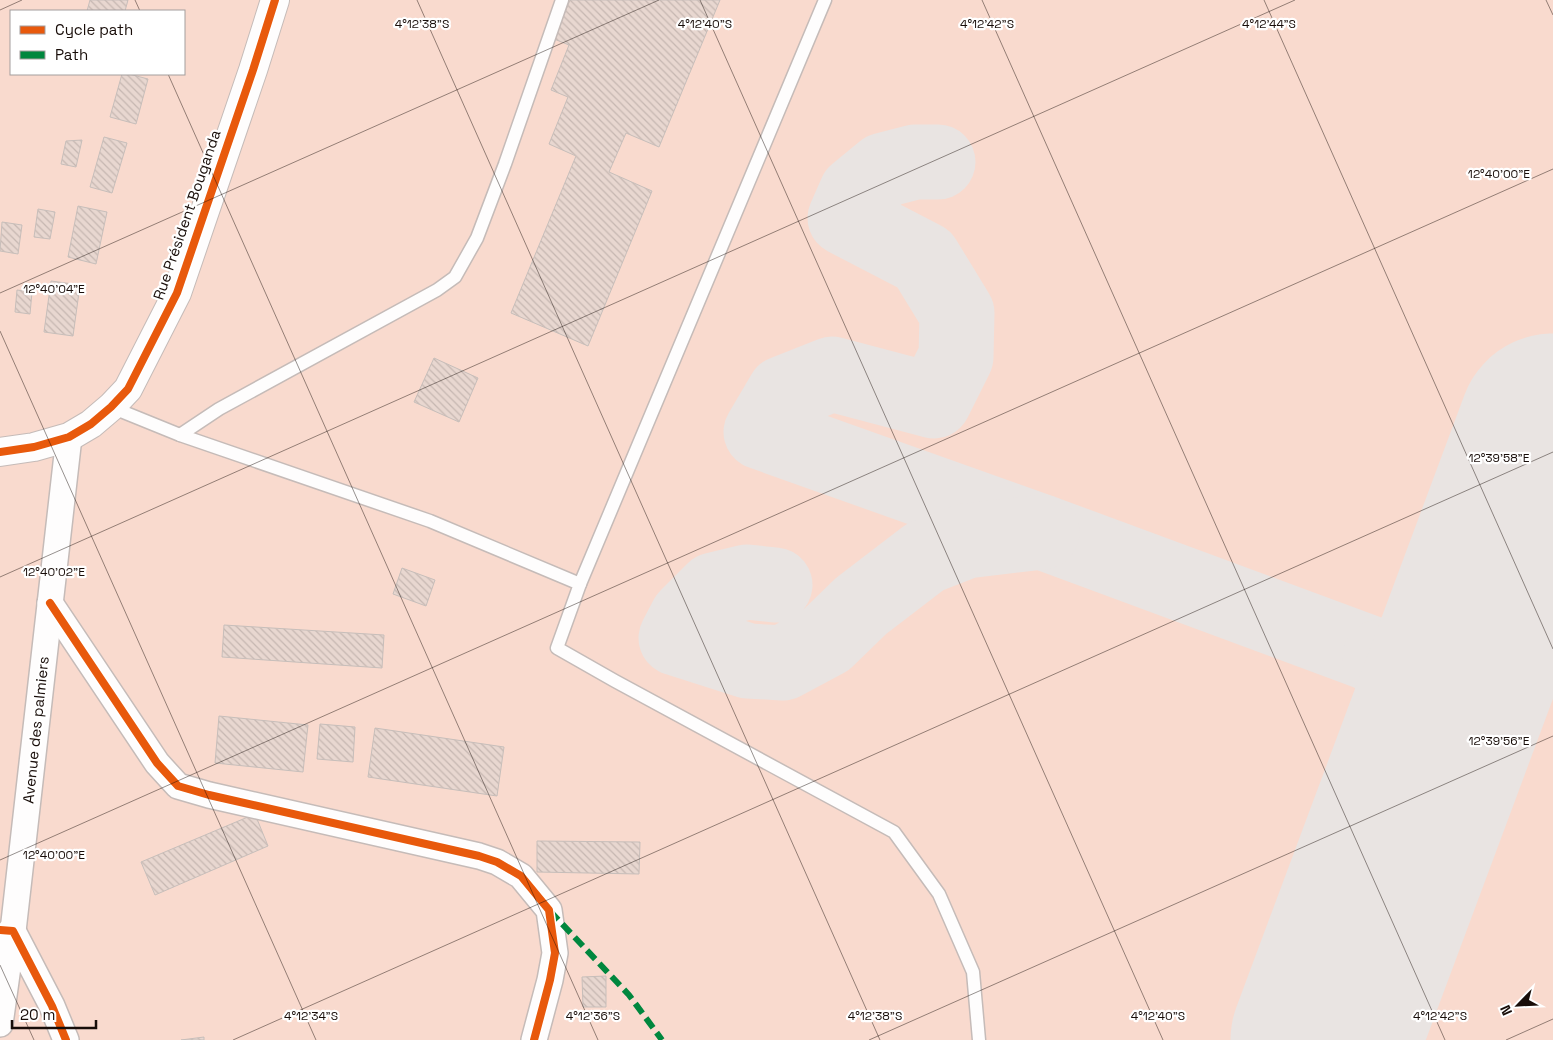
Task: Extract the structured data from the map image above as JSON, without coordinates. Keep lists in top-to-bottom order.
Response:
{
  "streets": {
    "street": ["Rue Président Bouganda", "Avenue des palmiers"]
  },
  "crossings": [
    ["Rue Président Bouganda", "Avenue des palmiers"]
  ],
  "legend": ["Cycle path", "Path"],
  "scale_bar": "20 m",
  "north": "bottom left",
  "coordinates": [
    "4°12'38\"S",
    "4°12'40\"S",
    "4°12'42\"S",
    "4°12'44\"S",
    "12°40'00\"E",
    "12°40'04\"E",
    "12°39'58\"E",
    "12°40'02\"E",
    "12°39'56\"E",
    "4°12'34\"S",
    "4°12'36\"S"
  ]
}
